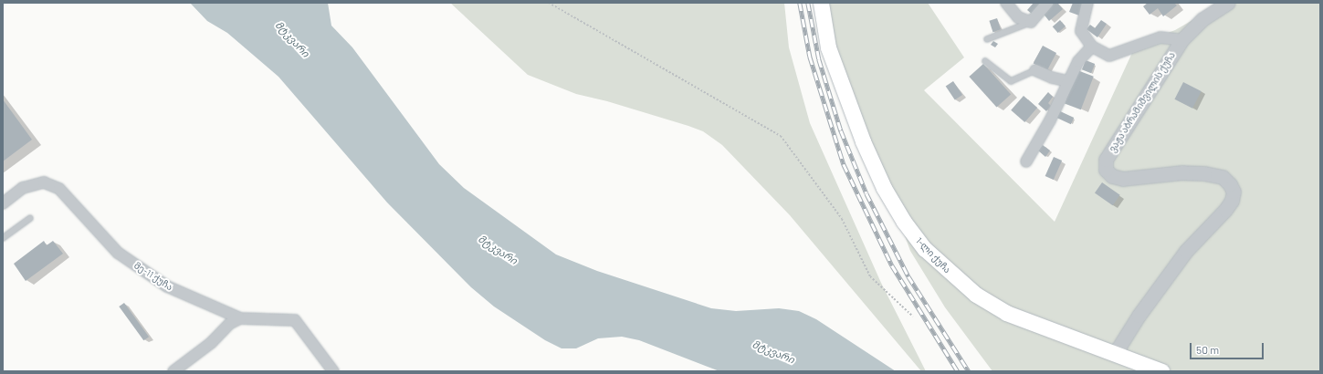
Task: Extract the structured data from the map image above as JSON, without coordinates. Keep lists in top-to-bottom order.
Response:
{
  "streets": {
    "main road": ["1-ლი ქუჩა"],
    "street": ["ვაჟა აბრამიშვილის ქუჩა", "მე-11 ქუჩა"]
  },
  "crossings": [
    ["ვაჟა აბრამიშვილის ქუჩა", "1-ლი ქუჩა"]
  ],
  "water": ["მტკვარი"],
  "scale_bar": "50 m"
}
